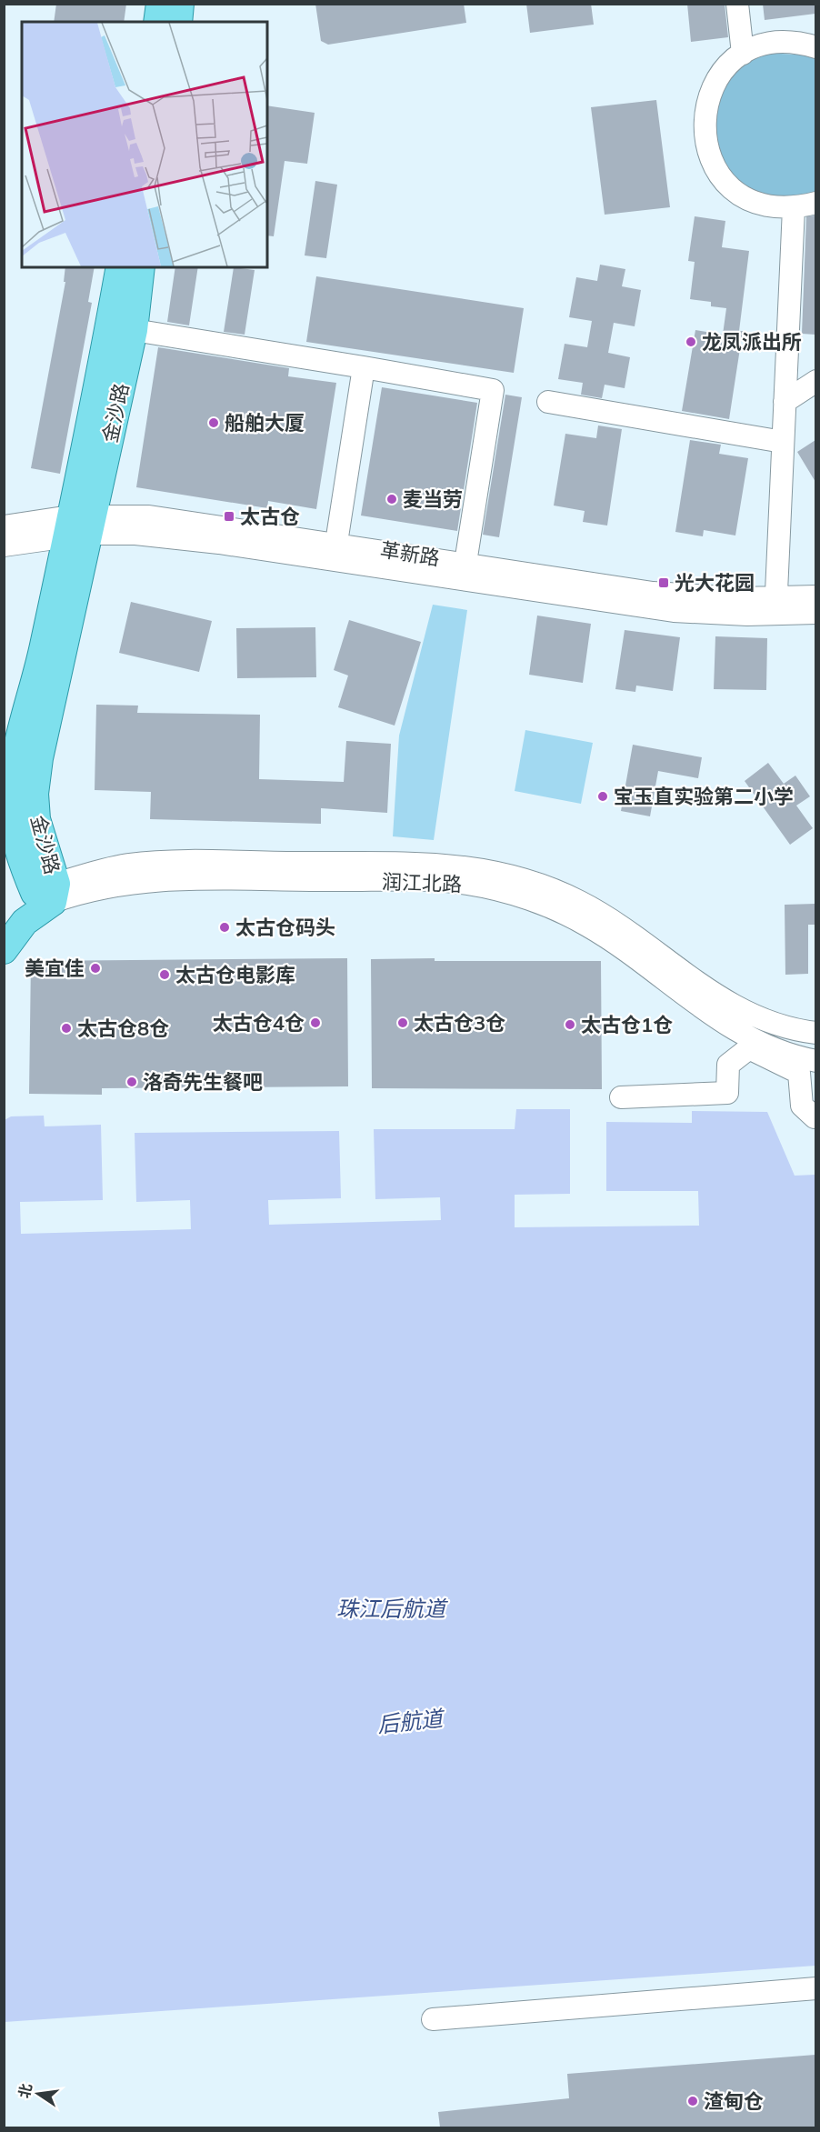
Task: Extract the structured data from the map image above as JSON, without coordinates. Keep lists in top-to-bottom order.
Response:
{
  "streets": {
    "main road": ["金沙路", "润江北路"],
    "street": ["革新路"]
  },
  "crossings": [
    ["金沙路", "革新路"],
    ["金沙路", "润江北路"]
  ],
  "water": ["珠江后航道", "后航道"],
  "places": {
    "other": [
      "龙凤派出所",
      "船舶大厦",
      "麦当劳",
      "宝玉直实验第二小学",
      "太古仓码头",
      "美宜佳",
      "太古仓电影库",
      "太古仓4仓",
      "太古仓3仓",
      "太古仓1仓",
      "太古仓8仓",
      "洛奇先生餐吧",
      "渣甸仓"
    ],
    "transit": ["太古仓", "光大花园"]
  },
  "north": "left"
}
